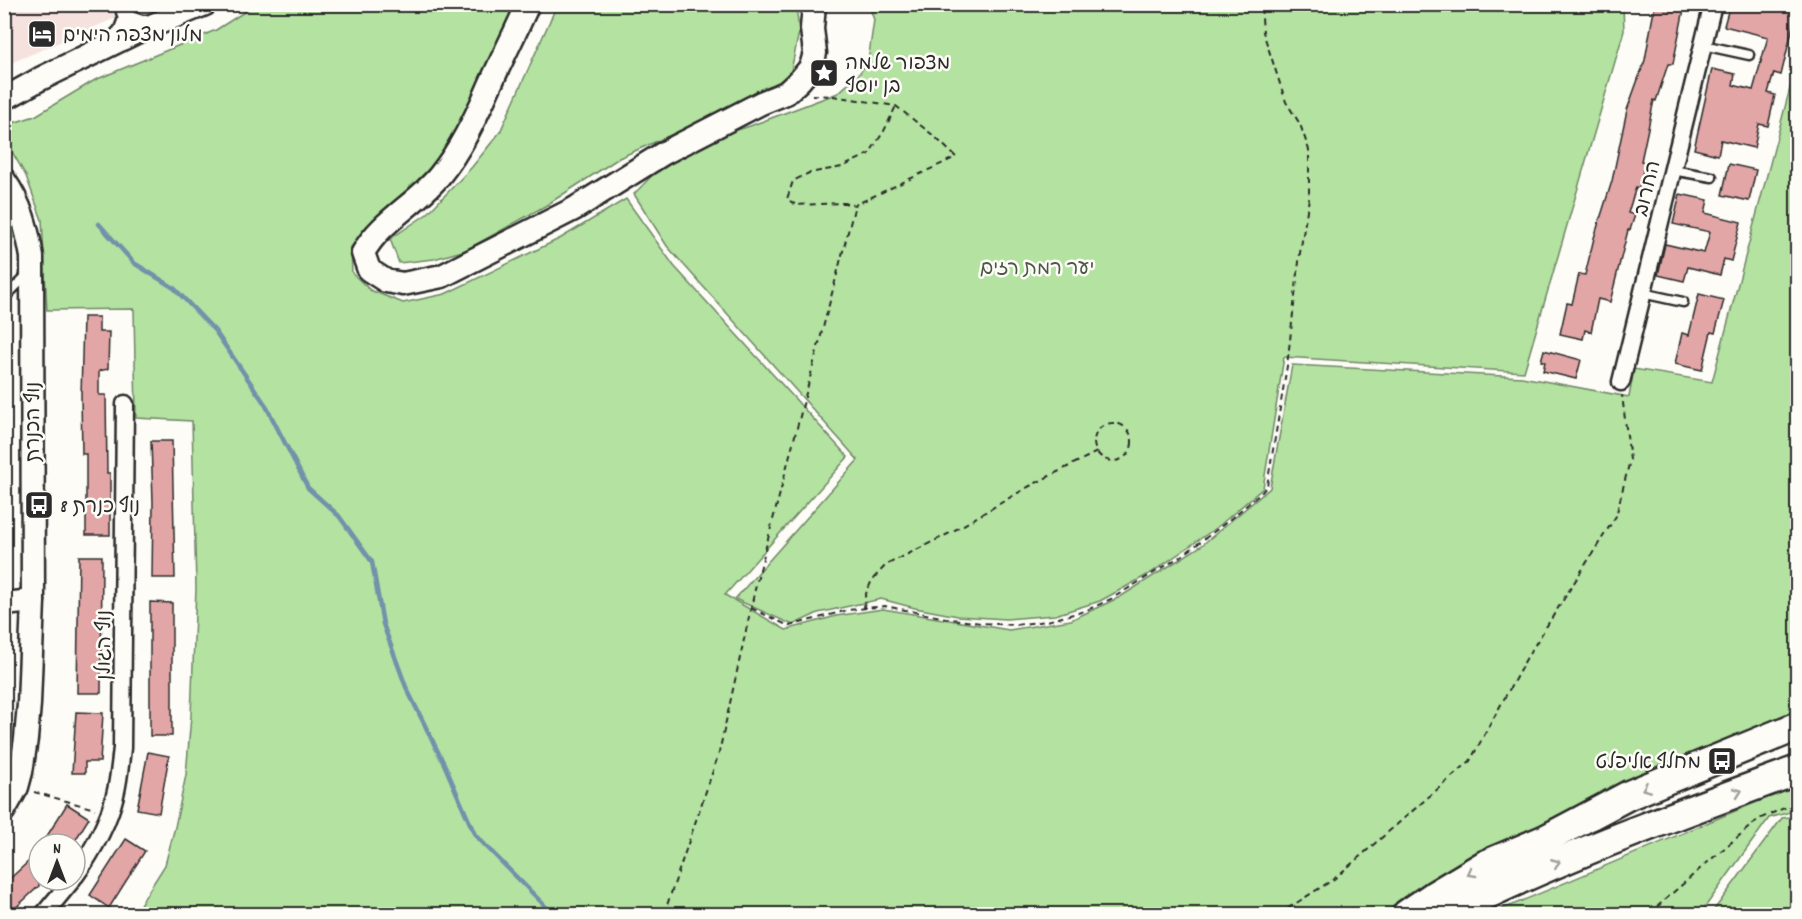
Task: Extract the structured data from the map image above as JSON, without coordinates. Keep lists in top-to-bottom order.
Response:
{
  "streets": {
    "main road": ["נוף הכנרת"],
    "street": ["החרוב", "נוף הגולן"]
  },
  "parks": ["יער רמת רזים"],
  "places": {
    "hotel": ["מלון מצפה הימים"],
    "place": ["מצפור שלמה בן יוסף"],
    "bus stop": ["נוף כנרת 8", "מחלף אליפלט"]
  },
  "north": "top"
}
